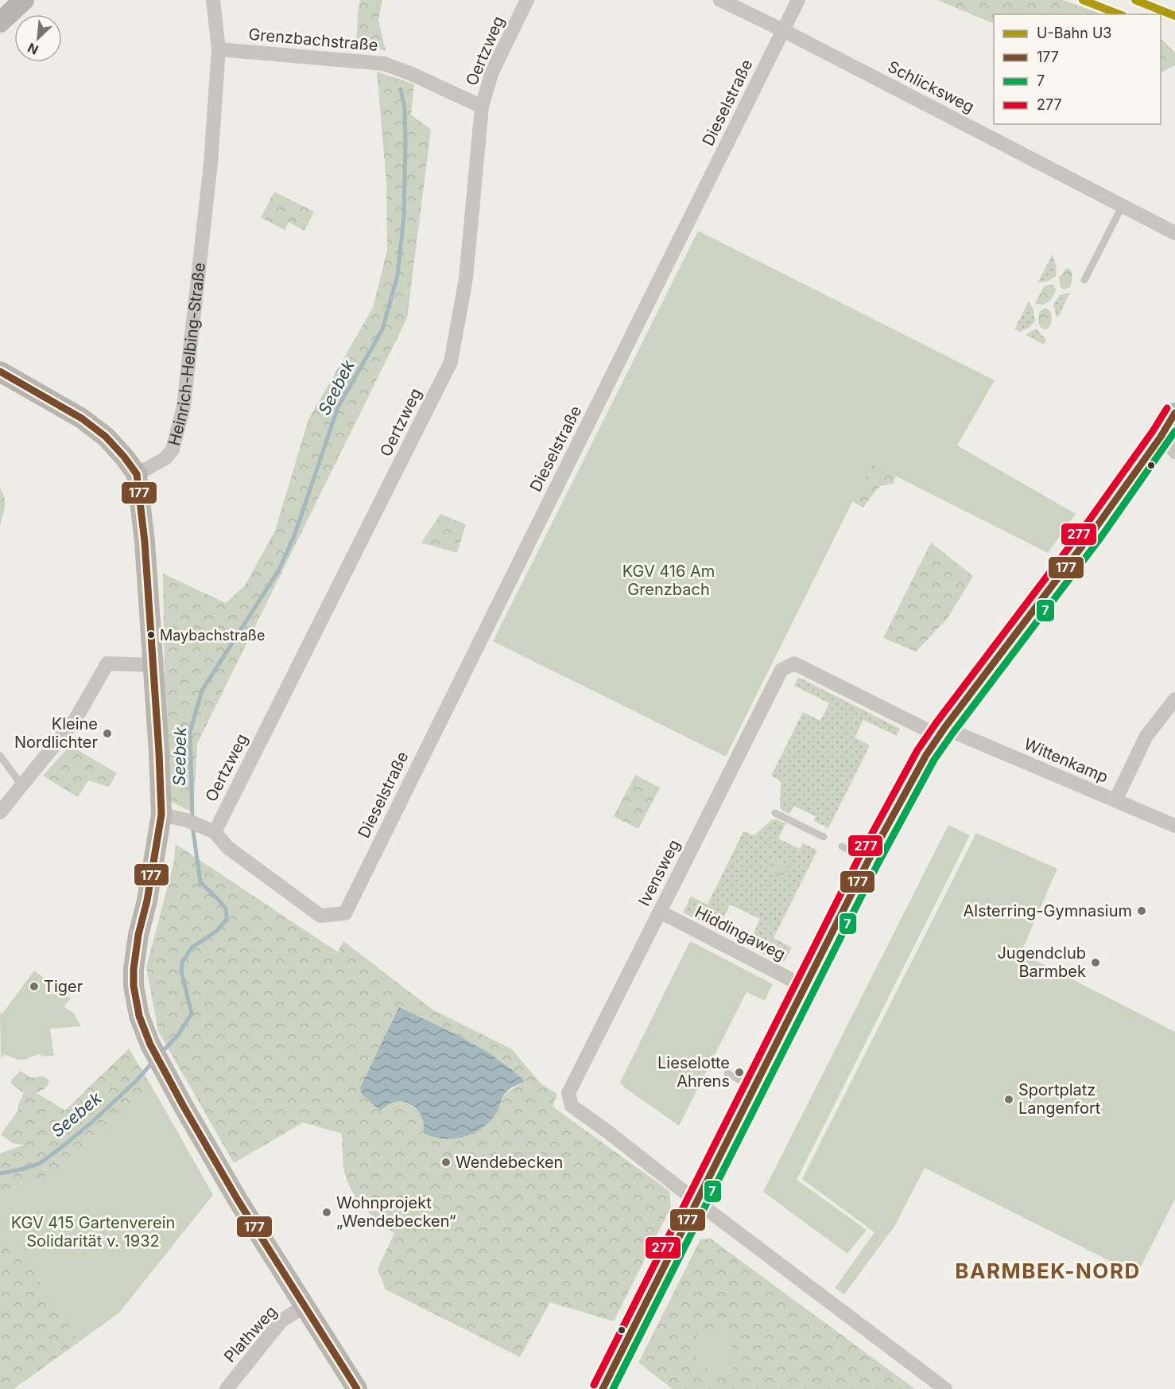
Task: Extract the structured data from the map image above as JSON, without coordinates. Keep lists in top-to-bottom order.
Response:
{
  "streets": {
    "street": [
      "Grenzbachstraße",
      "Oertzweg",
      "Schlicksweg",
      "Dieselstraße",
      "Heinrich-Helbing-Straße",
      "Wittenkamp",
      "Ivensweg",
      "Hiddingaweg",
      "Plathweg"
    ]
  },
  "crossings": [
    ["Grenzbachstraße", "Oertzweg"],
    ["Grenzbachstraße", "Heinrich-Helbing-Straße"],
    ["Oertzweg", "Dieselstraße"],
    ["Schlicksweg", "Dieselstraße"],
    ["Wittenkamp", "Ivensweg"],
    ["Ivensweg", "Hiddingaweg"]
  ],
  "districts": ["BARMBEK-NORD"],
  "water": ["Seebek"],
  "parks": ["KGV 416 Am Grenzbach", "KGV 415 Gartenverein Solidarität v. 1932"],
  "places": [
    "Maybachstraße",
    "Kleine Nordlichter",
    "Alsterring-Gymnasium",
    "Jugendclub Barmbek",
    "Tiger",
    "Lieselotte Ahrens",
    "Sportplatz Langenfort",
    "Wendebecken",
    "Wohnprojekt „Wendebecken“"
  ],
  "lines": [
    "metro line U3",
    "transit line 177",
    "transit line 277",
    "transit line 7"
  ],
  "legend": [
    "U-Bahn U3",
    "177",
    "7",
    "277"
  ],
  "north": "bottom left"
}
